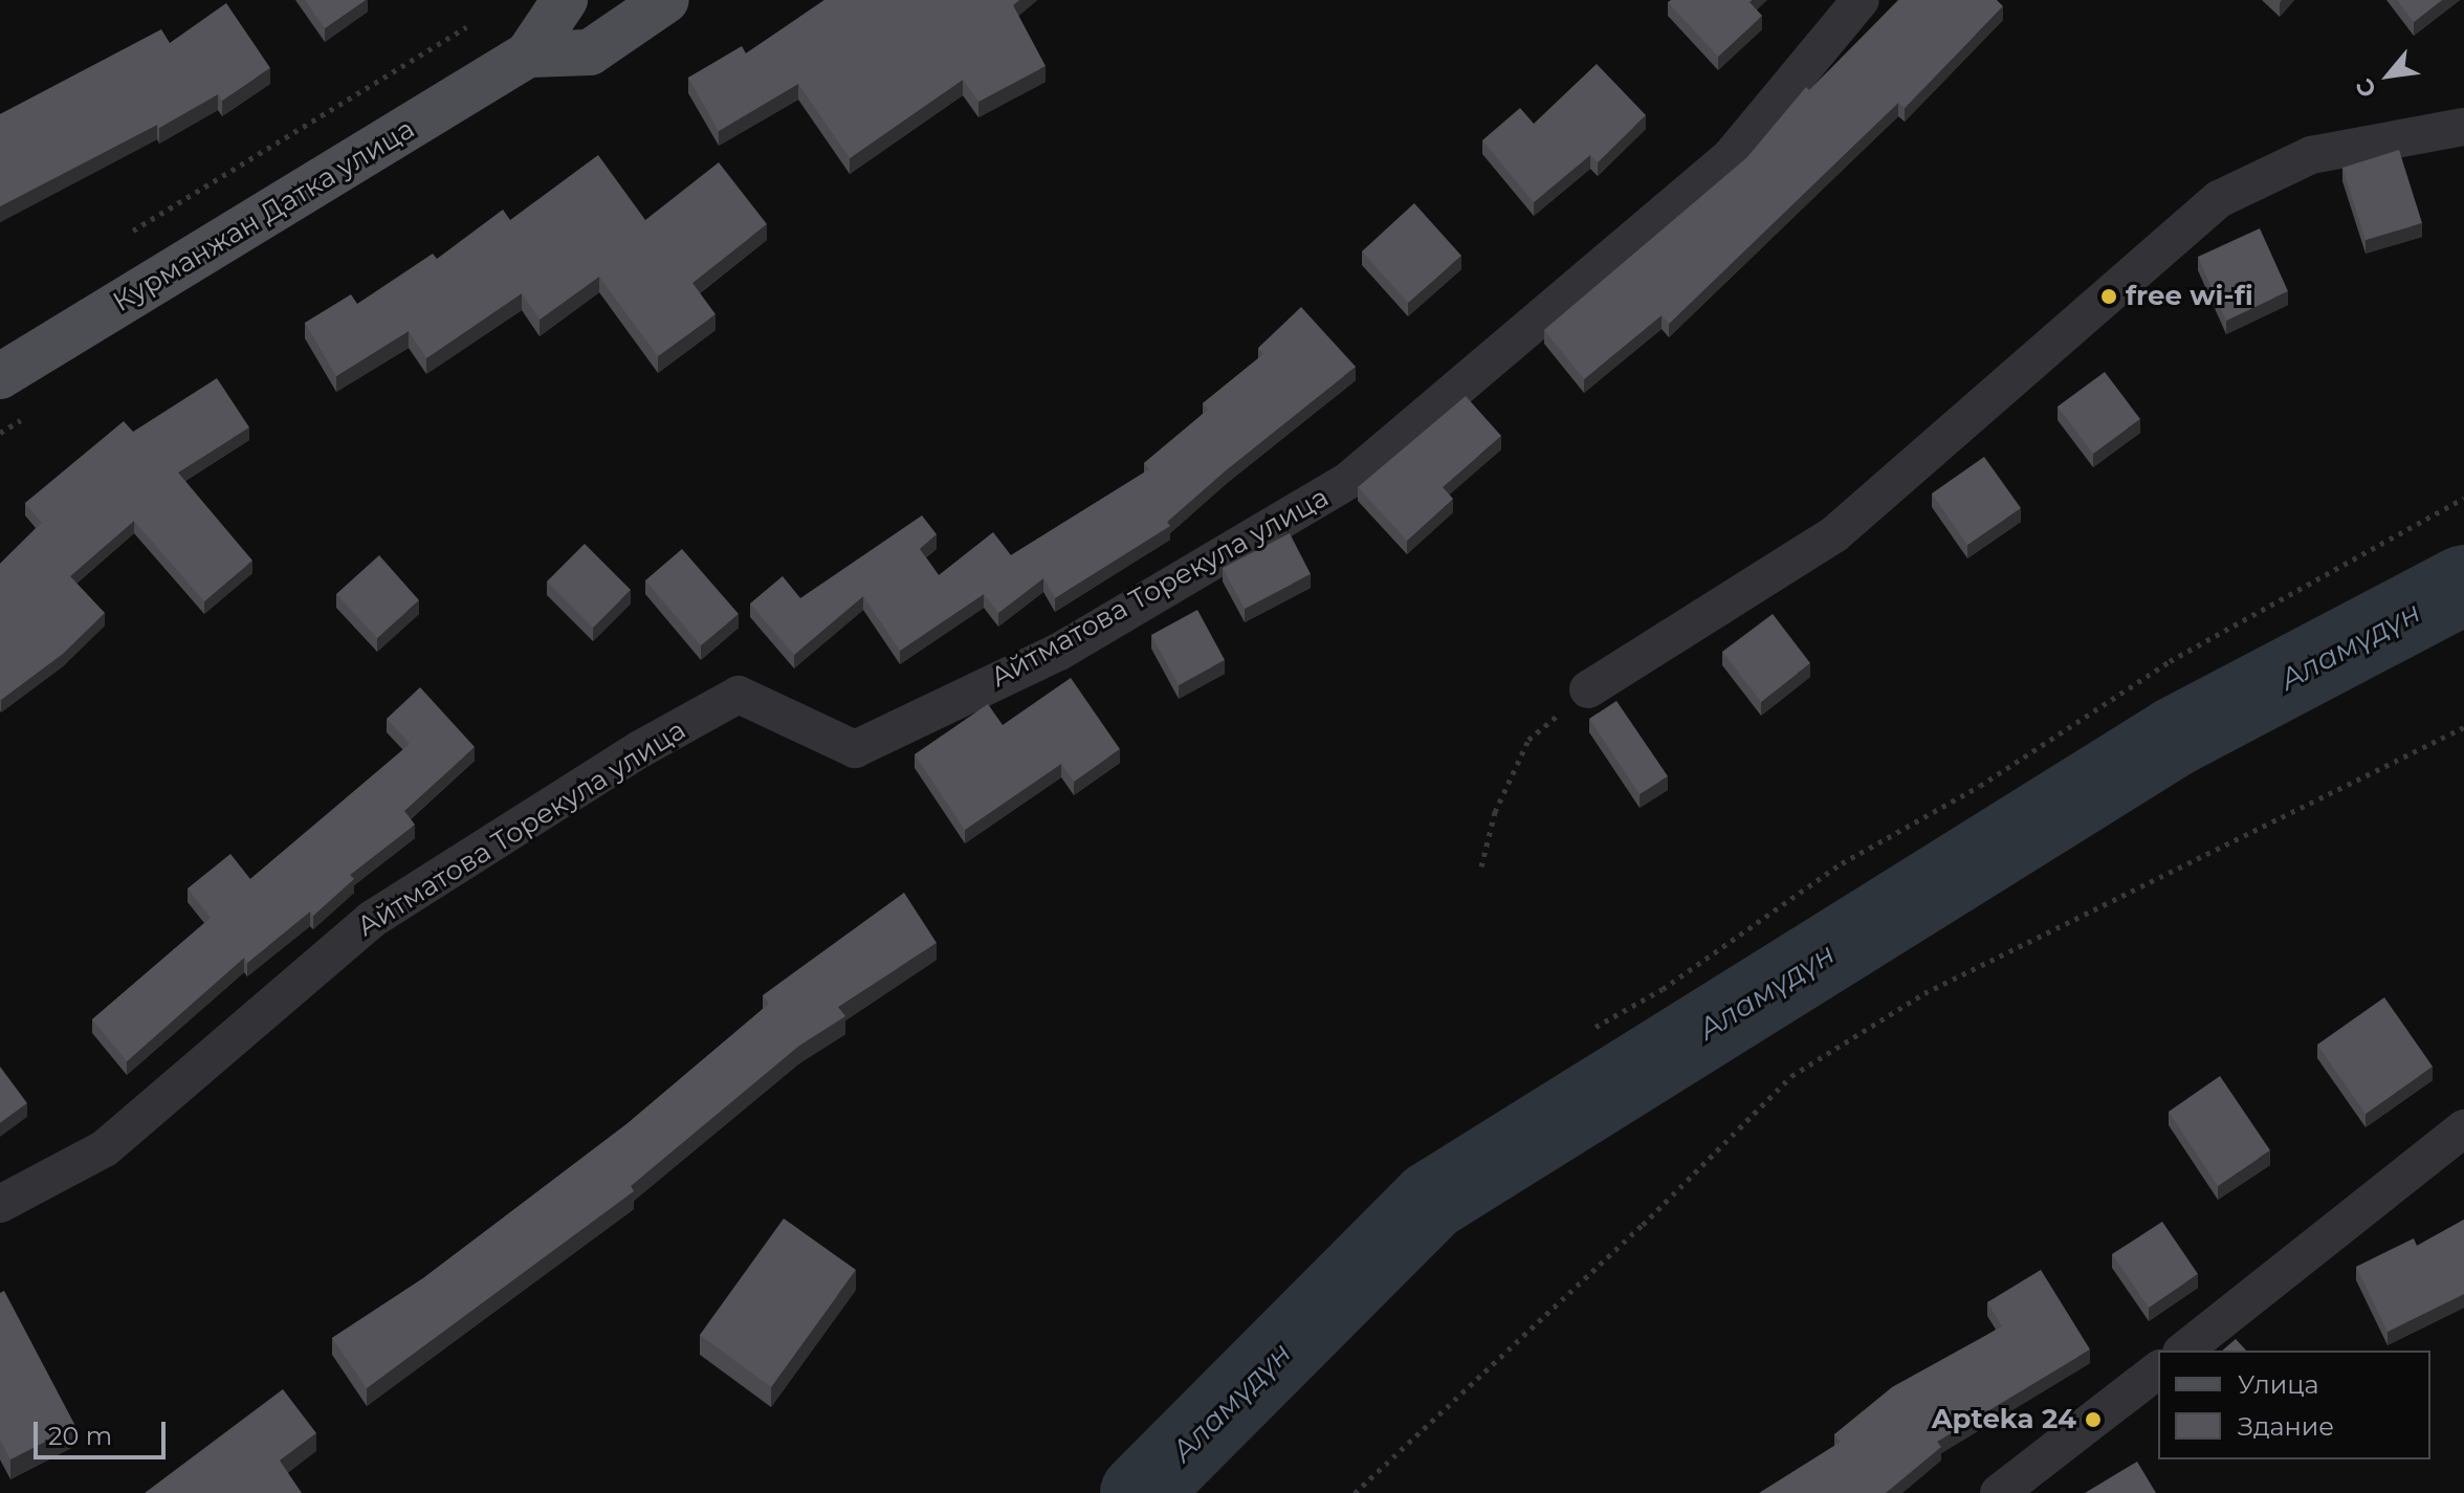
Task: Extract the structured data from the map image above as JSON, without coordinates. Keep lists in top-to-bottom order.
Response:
{
  "streets": {
    "main road": ["Курманжан Датка улица"],
    "street": ["Айтматова Торекула улица"]
  },
  "water": ["Аламүдүн"],
  "places": ["free wi-fi", "Apteka 24"],
  "legend": ["Улица", "Здание"],
  "scale_bar": "20 m",
  "north": "bottom left"
}
